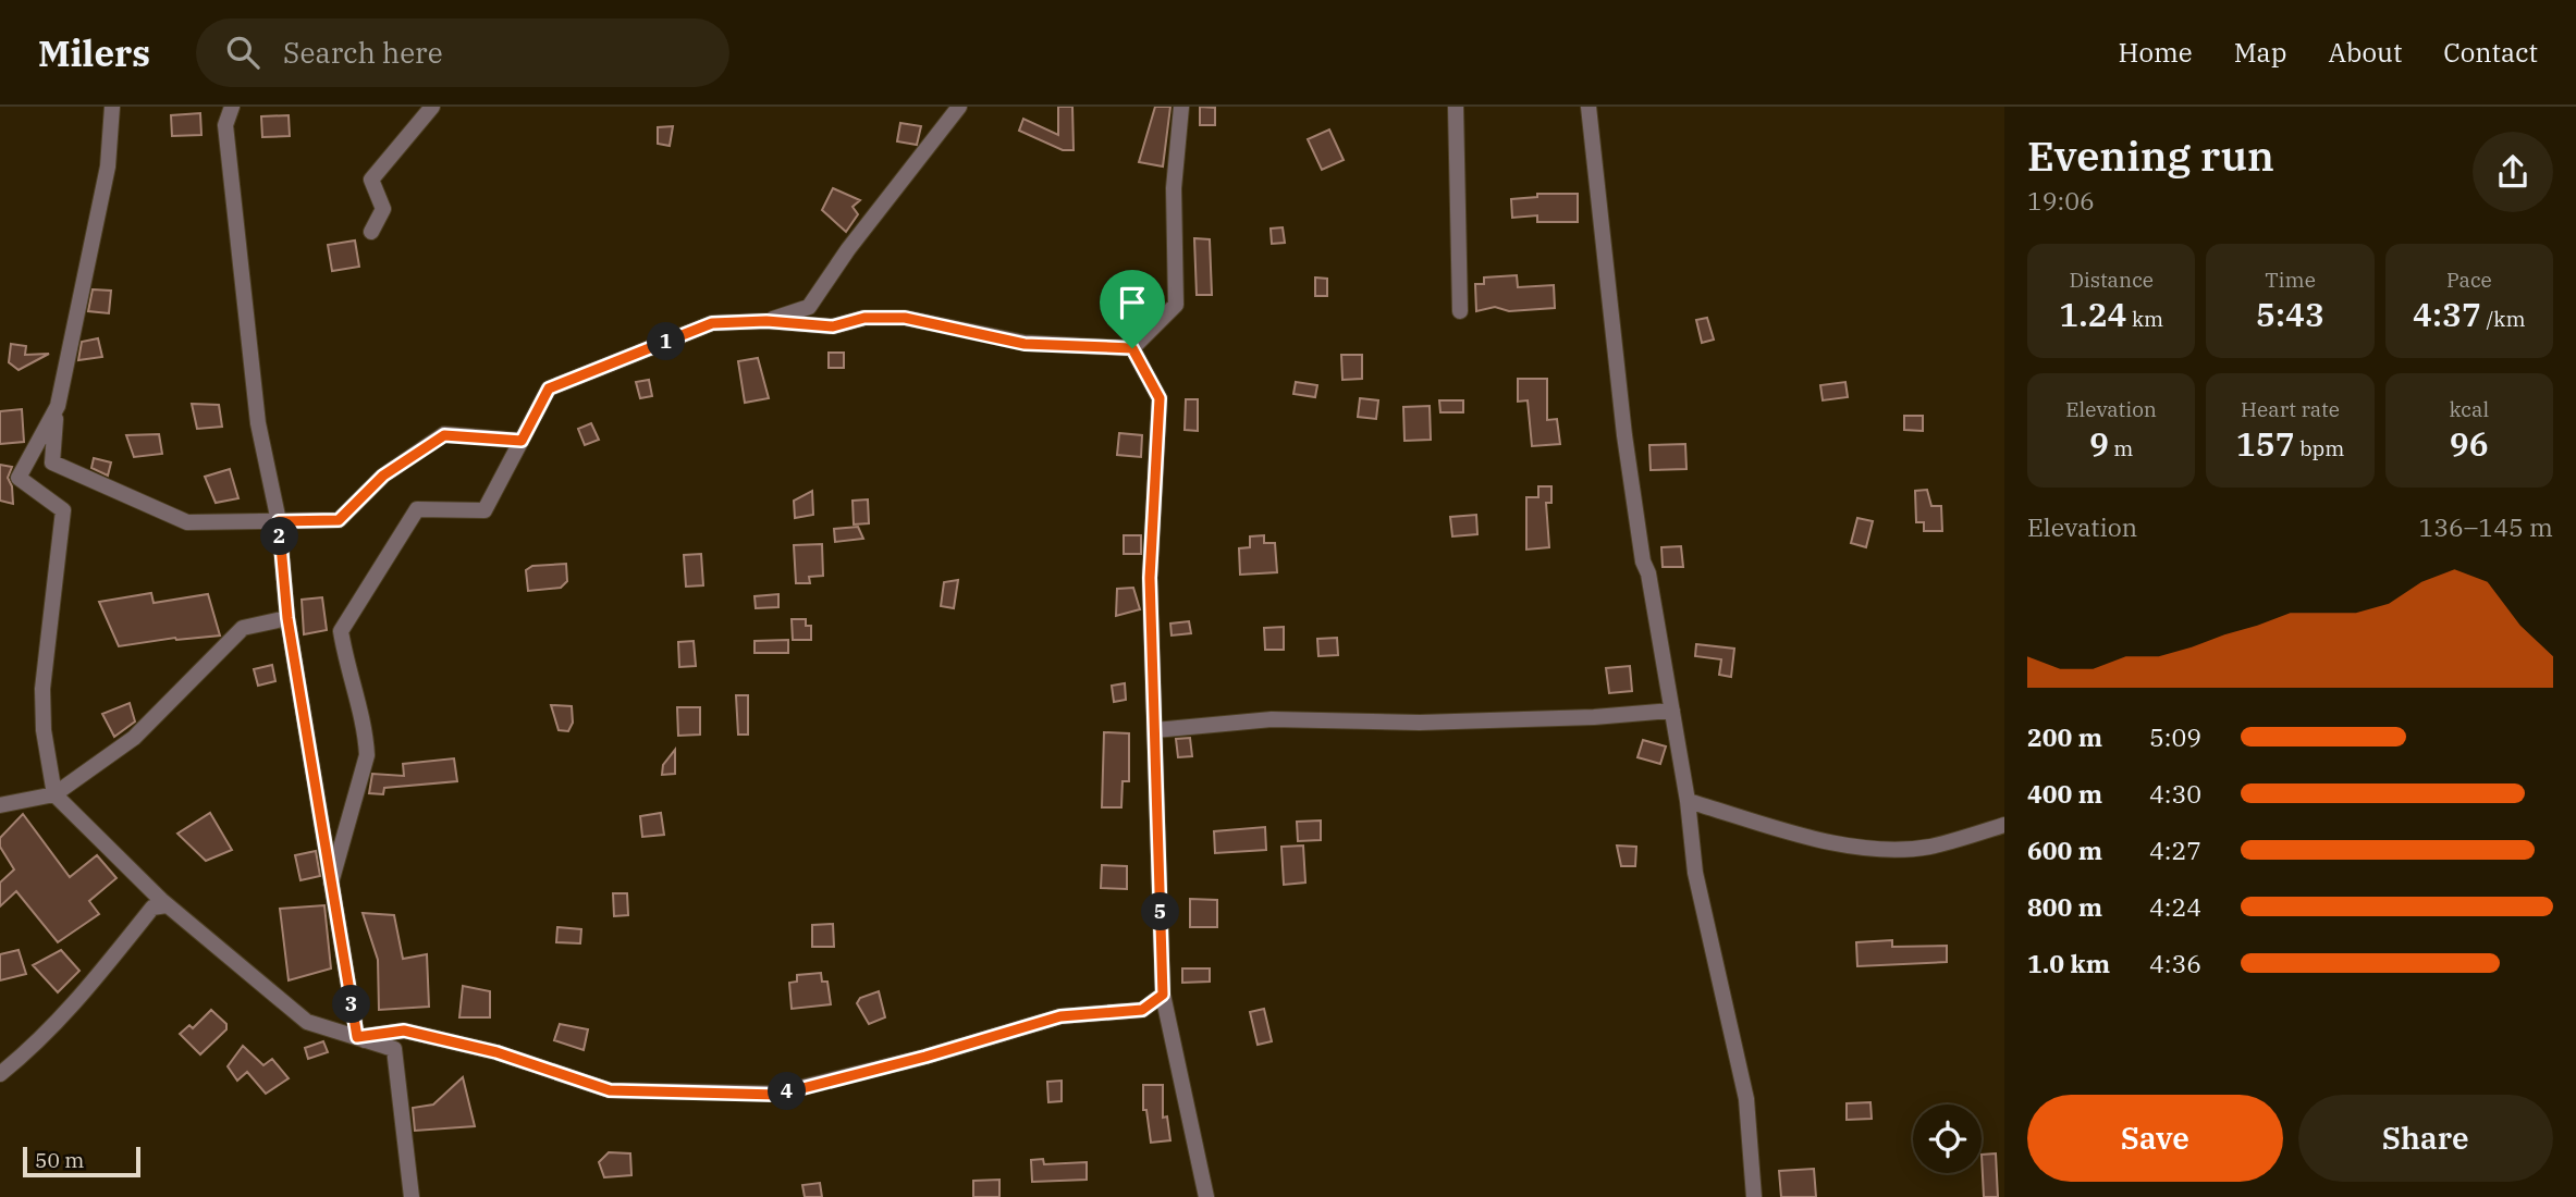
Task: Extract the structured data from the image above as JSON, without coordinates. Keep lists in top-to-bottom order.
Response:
{
  "scale_bar": "50 m",
  "page": {
    "header": "Milers",
    "search": "Search here",
    "nav": [
      "Home",
      "Map",
      "About",
      "Contact"
    ],
    "heading": ["Evening run", "19:06"],
    "stats": [
      ["Distance", "1.24 km"],
      ["Time", "5:43"],
      ["Pace", "4:37 /km"],
      ["Elevation", "9 m"],
      ["Heart rate", "157 bpm"],
      ["kcal", "96"]
    ],
    "pins": [
      "1",
      "2",
      "5",
      "3",
      "4"
    ],
    "chart": ["Elevation", "136–145 m"],
    "list": [
      {
        "name": "200 m",
        "note": "5:09"
      },
      {
        "name": "400 m",
        "note": "4:30"
      },
      {
        "name": "600 m",
        "note": "4:27"
      },
      {
        "name": "800 m",
        "note": "4:24"
      },
      {
        "name": "1.0 km",
        "note": "4:36"
      }
    ],
    "buttons": ["Save", "Share"],
    "scale": "50 m"
  }
}
